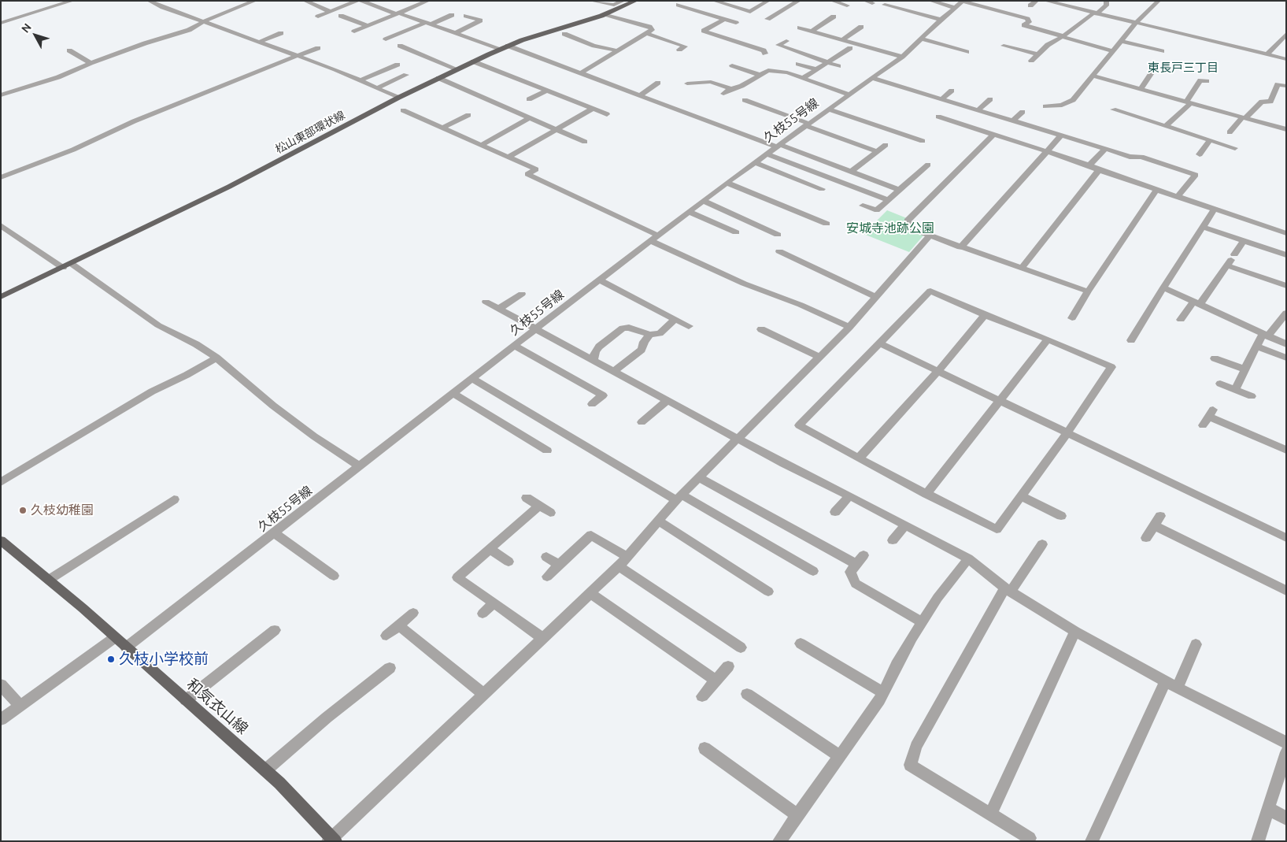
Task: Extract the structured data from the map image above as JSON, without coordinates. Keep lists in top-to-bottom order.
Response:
{
  "streets": {
    "main road": ["松山東部環状線", "和気衣山線"],
    "street": ["久枝55号線"]
  },
  "crossings": [
    ["久枝55号線", "和気衣山線"]
  ],
  "districts": ["東長戸三丁目"],
  "parks": ["安城寺池跡公園"],
  "places": ["久枝幼稚園", "久枝小学校前"],
  "north": "top left"
}
